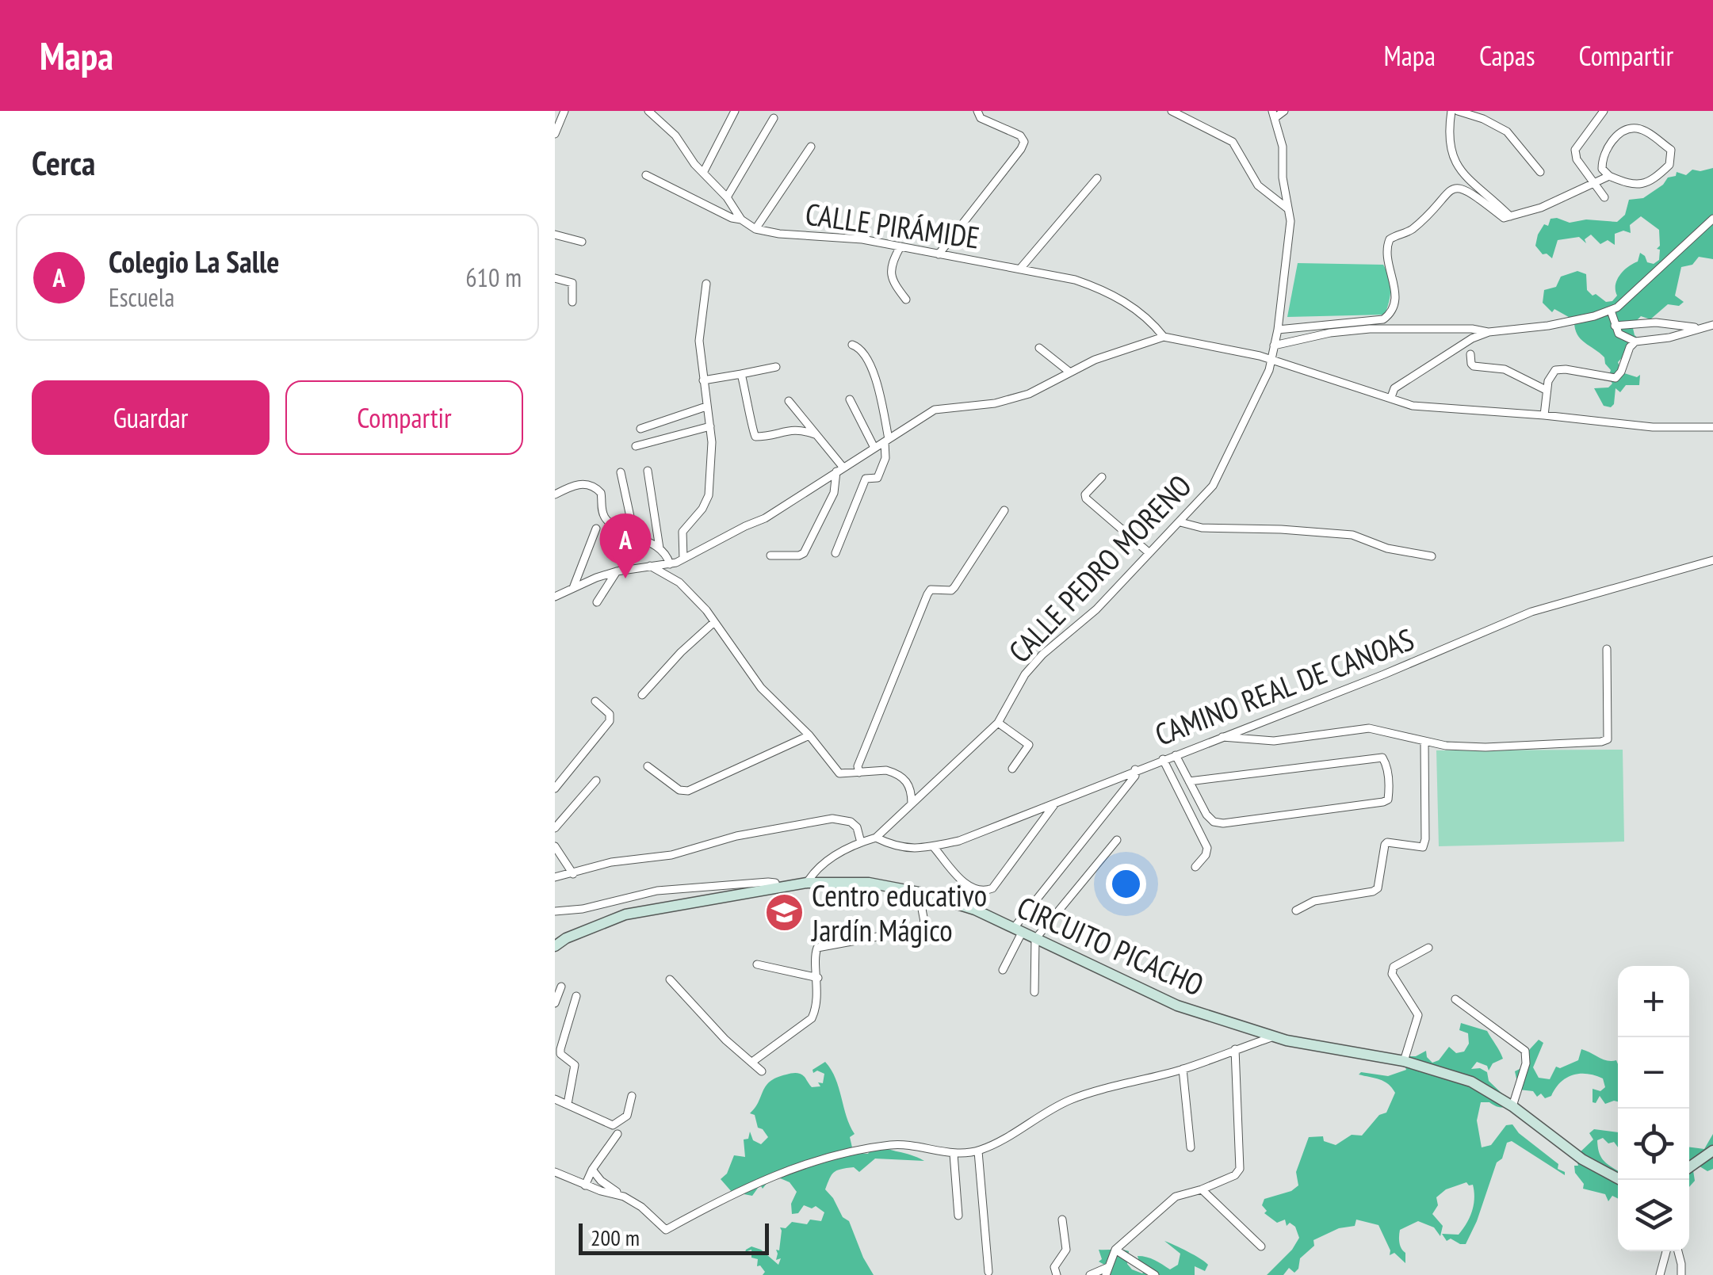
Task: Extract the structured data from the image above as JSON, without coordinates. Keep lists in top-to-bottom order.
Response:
{
  "streets": {
    "main road": ["CIRCUITO PICACHO"],
    "street": ["CALLE PIRÁMIDE", "CALLE PEDRO MORENO", "CAMINO REAL DE CANOAS"]
  },
  "crossings": [
    ["CALLE PEDRO MORENO", "CAMINO REAL DE CANOAS"],
    ["CALLE PEDRO MORENO", "CIRCUITO PICACHO"]
  ],
  "places": {
    "school or university": ["Centro educativo Jardín Mágico"]
  },
  "scale_bar": "200 m",
  "page": {
    "header": "Mapa",
    "nav": ["Mapa", "Capas", "Compartir"],
    "heading": "Cerca",
    "list": [
      {
        "mark": "A",
        "name": "Colegio La Salle",
        "note": "Escuela",
        "value": "610 m"
      }
    ],
    "buttons": ["Guardar", "Compartir"],
    "pins": "A",
    "map_buttons": ["+", "−"],
    "scale": "200 m"
  }
}
